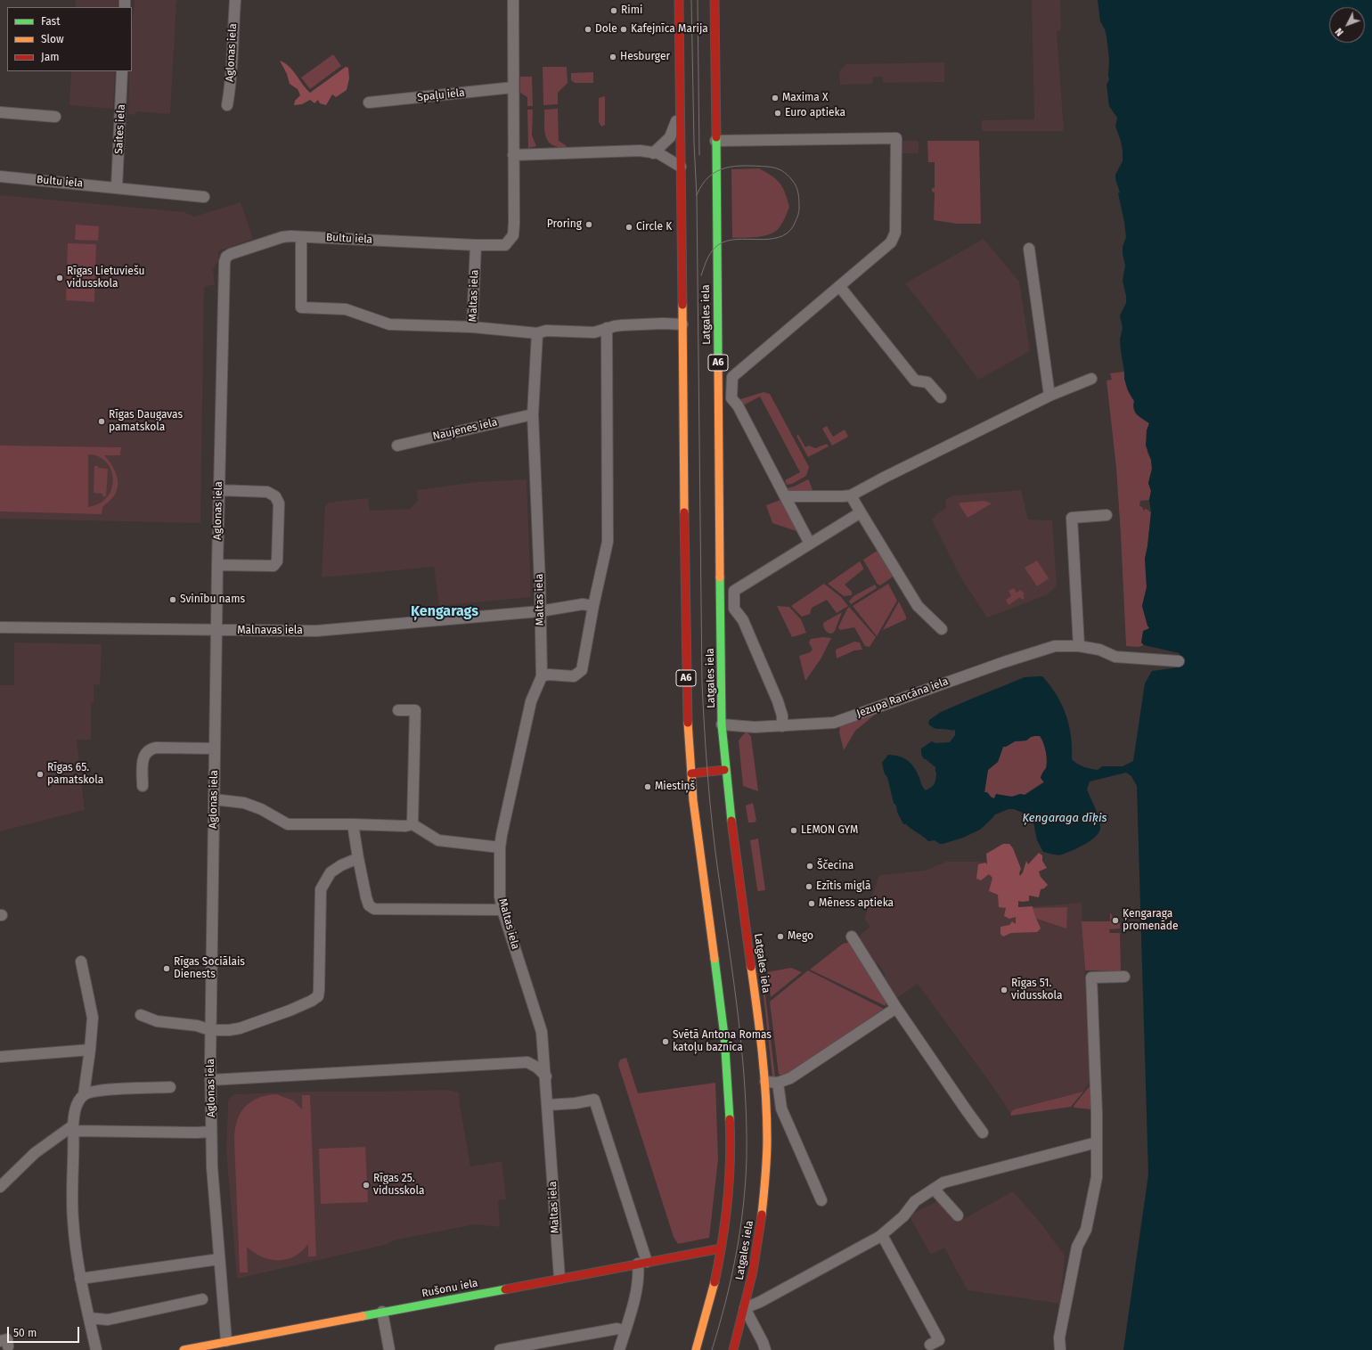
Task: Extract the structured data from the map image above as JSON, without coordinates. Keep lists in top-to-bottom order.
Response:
{
  "streets": {
    "main road": ["Latgales iela", "A6", "Rušonu iela"],
    "street": [
      "Aglonas iela",
      "Spaļu iela",
      "Saites iela",
      "Bultu iela",
      "Maltas iela",
      "Naujenes iela",
      "Malnavas iela",
      "Jezupa Rancāna iela"
    ]
  },
  "crossings": [
    ["Aglonas iela", "Bultu iela"],
    ["Aglonas iela", "Malnavas iela"],
    ["Aglonas iela", "Rušonu iela"],
    ["Saites iela", "Bultu iela"],
    ["Bultu iela", "Maltas iela"],
    ["Maltas iela", "Naujenes iela"],
    ["Maltas iela", "Malnavas iela"],
    ["Maltas iela", "Rušonu iela"],
    ["Latgales iela", "Jezupa Rancāna iela"],
    ["A6", "Rušonu iela"]
  ],
  "districts": ["Ķengarags"],
  "water": ["Ķengaraga dīķis"],
  "places": [
    "Rimi",
    "Dole",
    "Kafejnīca Marija",
    "Hesburger",
    "Maxima X",
    "Euro aptieka",
    "Proring",
    "Circle K",
    "Rīgas Lietuviešu vidusskola",
    "Rīgas Daugavas pamatskola",
    "Svinību nams",
    "Rīgas 65. pamatskola",
    "Miestiņš",
    "LEMON GYM",
    "Ščecina",
    "Ezītis miglā",
    "Mēness aptieka",
    "Ķengaraga promenāde",
    "Mego",
    "Rīgas Sociālais Dienests",
    "Rīgas 51. vidusskola",
    "Svētā Antona Romas katoļu baznīca",
    "Rīgas 25. vidusskola"
  ],
  "legend": ["Fast", "Slow", "Jam"],
  "scale_bar": "50 m",
  "north": "bottom left"
}
